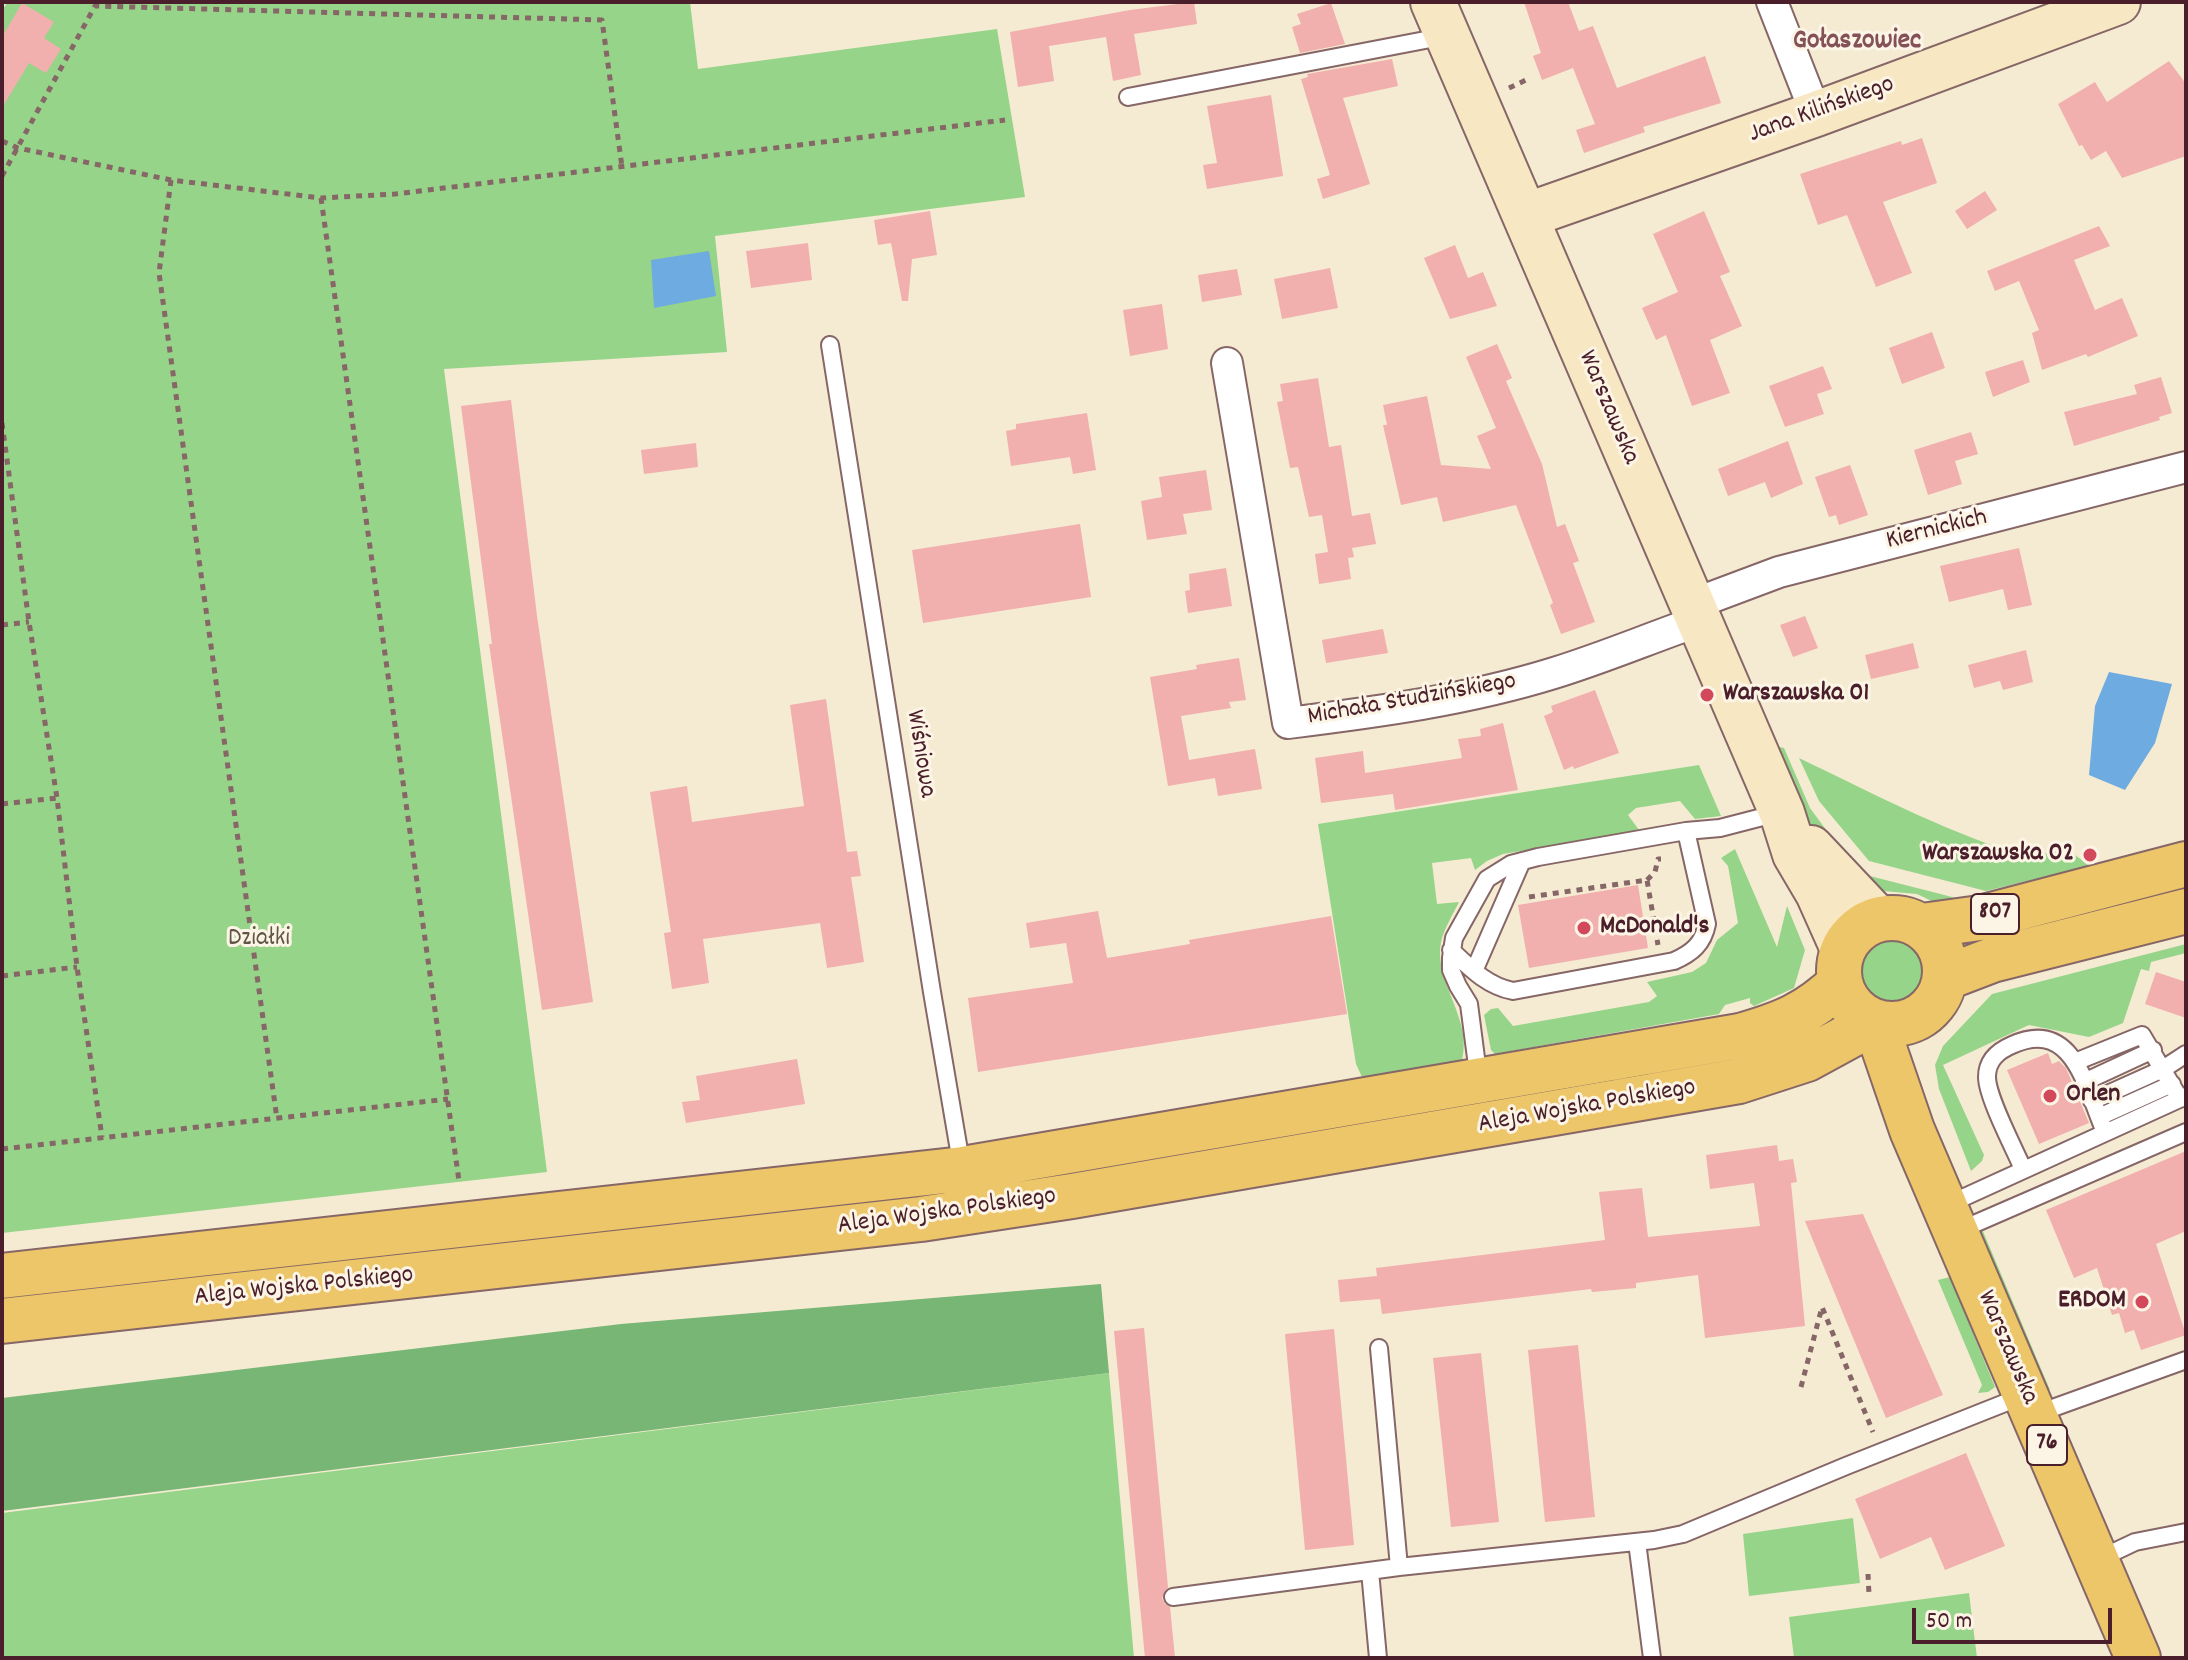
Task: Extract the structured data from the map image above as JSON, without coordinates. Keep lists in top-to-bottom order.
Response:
{
  "streets": {
    "main road": [
      "Jana Kilińskiego",
      "Warszawska",
      "807",
      "Aleja Wojska Polskiego",
      "76"
    ],
    "street": ["Kiernickich", "Michała Studzińskiego"],
    "lane": ["Wiśniowa"]
  },
  "crossings": [
    ["Jana Kilińskiego", "Warszawska"],
    ["Warszawska", "Kiernickich"],
    ["Warszawska", "Michała Studzińskiego"],
    ["Warszawska", "807"],
    ["Warszawska", "Aleja Wojska Polskiego"],
    ["Kiernickich", "Michała Studzińskiego"],
    ["Wiśniowa", "Aleja Wojska Polskiego"],
    ["807", "Aleja Wojska Polskiego"]
  ],
  "districts": ["Gołaszowiec"],
  "parks": ["Działki"],
  "places": [
    "Warszawska 01",
    "Warszawska 02",
    "McDonald's",
    "Orlen",
    "ERDOM"
  ],
  "scale_bar": "50 m"
}
